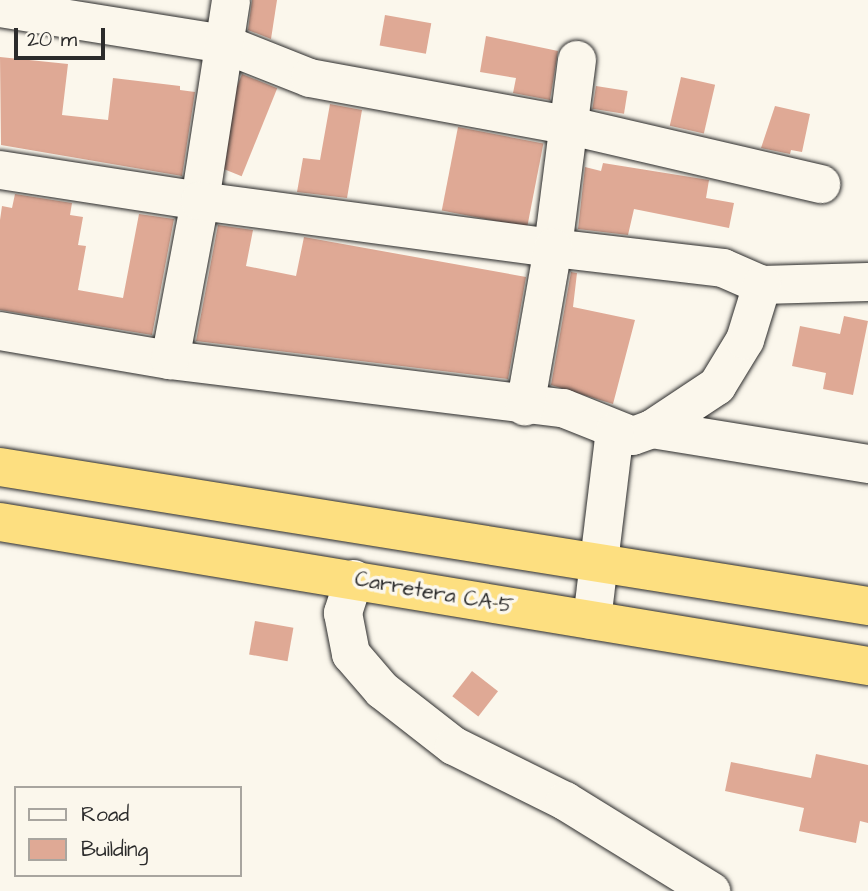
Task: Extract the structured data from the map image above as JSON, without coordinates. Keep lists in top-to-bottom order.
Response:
{
  "streets": {
    "highway": ["Carretera CA-5"]
  },
  "legend": ["Road", "Building"],
  "scale_bar": "20 m"
}
